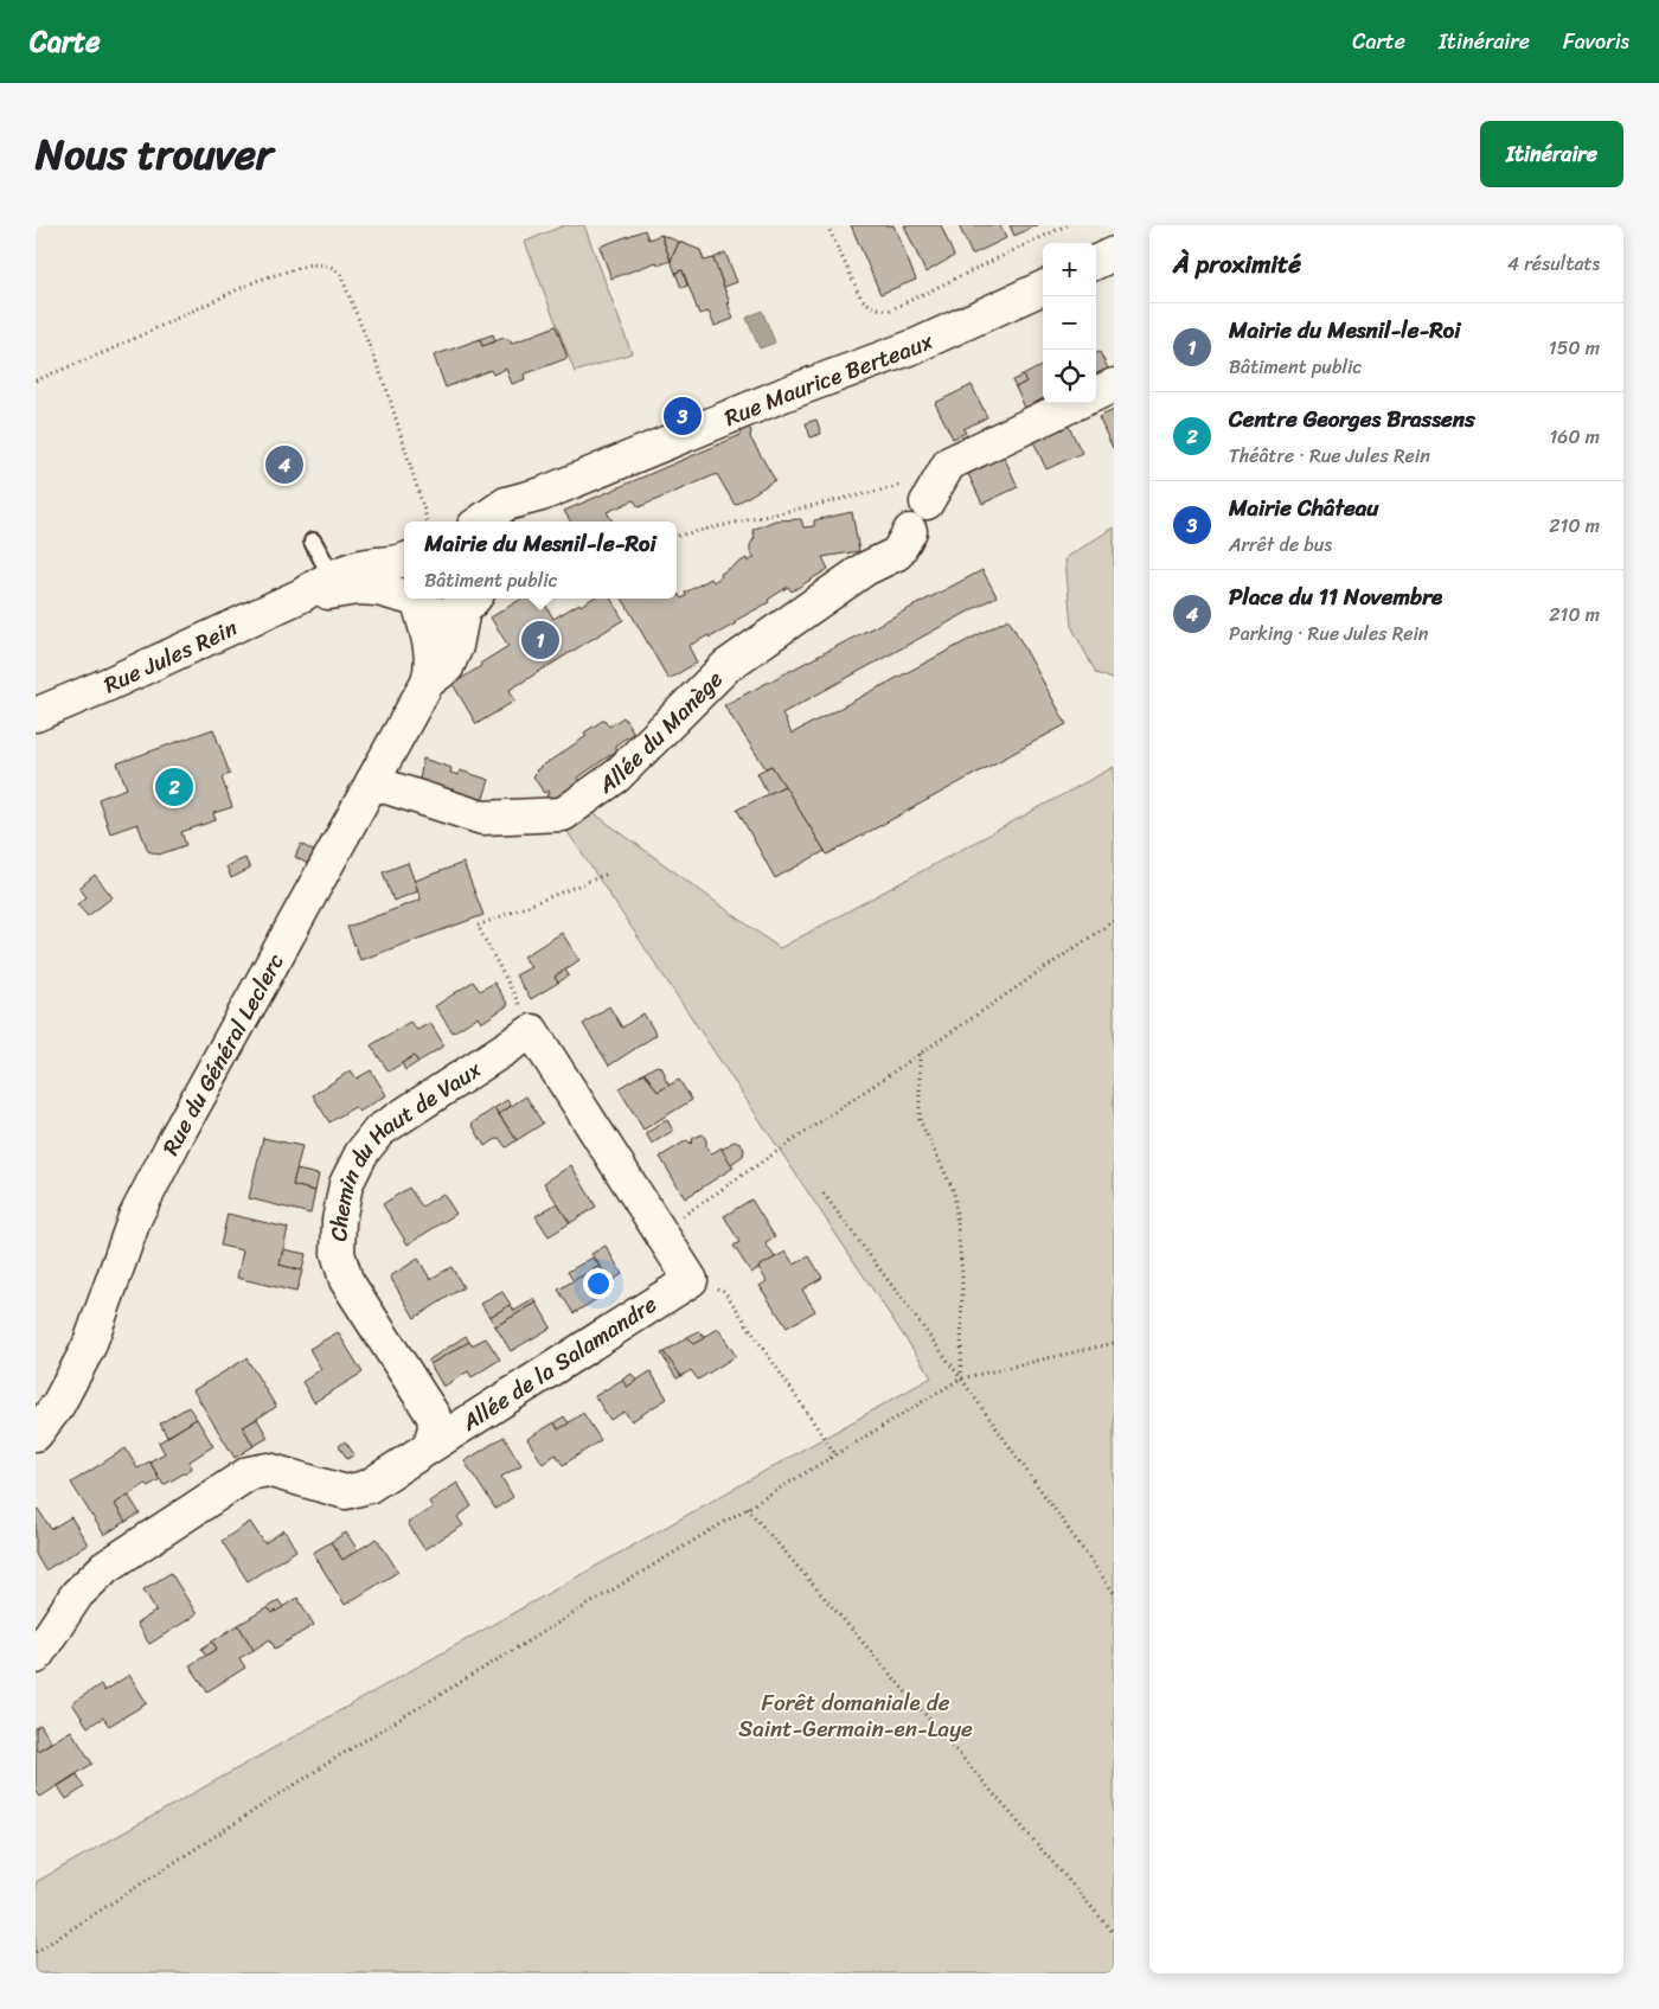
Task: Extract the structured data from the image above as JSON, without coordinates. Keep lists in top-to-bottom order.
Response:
{
  "streets": {
    "street": [
      "Rue Maurice Berteaux",
      "Rue Jules Rein",
      "Allée du Manège",
      "Rue du Général Leclerc",
      "Chemin du Haut de Vaux",
      "Allée de la Salamandre"
    ]
  },
  "crossings": [
    ["Allée du Manège", "Rue du Général Leclerc"]
  ],
  "parks": ["Forêt domaniale de Saint-Germain-en-Laye"],
  "page": {
    "header": "Carte",
    "nav": ["Carte", "Itinéraire", "Favoris"],
    "title": "Nous trouver",
    "buttons": "Itinéraire",
    "heading": ["À proximité", "4 résultats"],
    "map_buttons": ["+", "−"],
    "list": [
      {
        "mark": "1",
        "name": "Mairie du Mesnil-le-Roi",
        "note": "Bâtiment public",
        "value": "150 m"
      },
      {
        "mark": "2",
        "name": "Centre Georges Brassens",
        "note": "Théâtre · Rue Jules Rein",
        "value": "160 m"
      },
      {
        "mark": "3",
        "name": "Mairie Château",
        "note": "Arrêt de bus",
        "value": "210 m"
      },
      {
        "mark": "4",
        "name": "Place du 11 Novembre",
        "note": "Parking · Rue Jules Rein",
        "value": "210 m"
      }
    ],
    "pins": [
      "3",
      "4",
      "1",
      "2"
    ],
    "popup": ["Mairie du Mesnil-le-Roi", "Bâtiment public"]
  }
}
